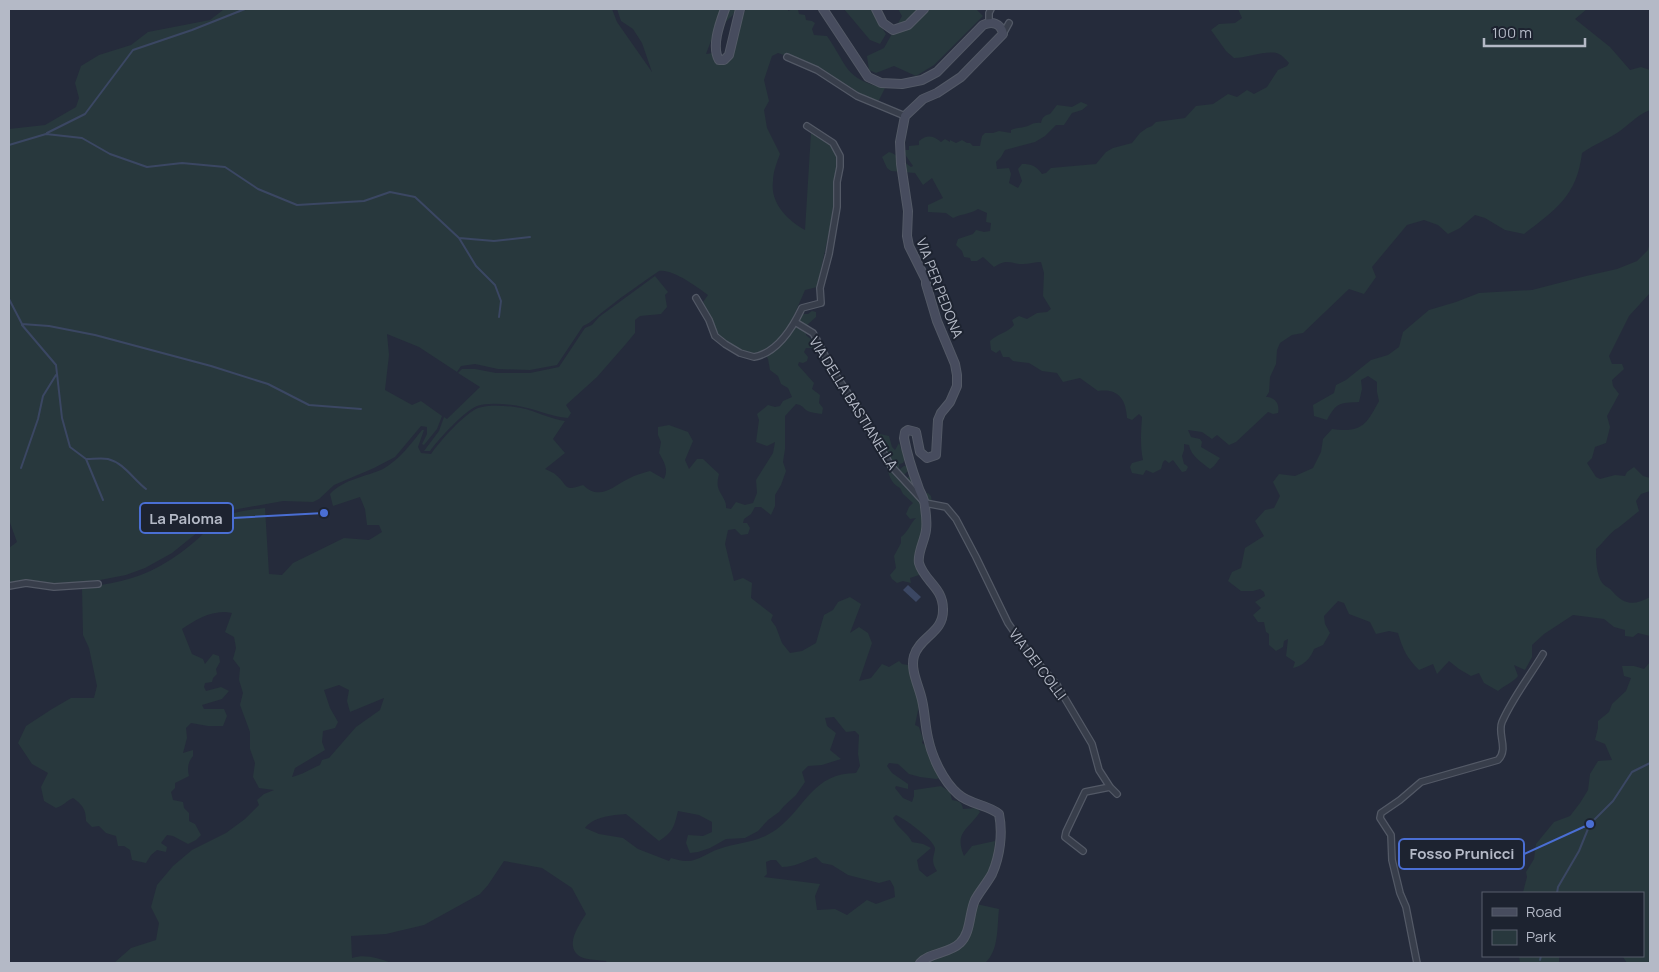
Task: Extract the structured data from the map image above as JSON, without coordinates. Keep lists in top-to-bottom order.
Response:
{
  "streets": {
    "street": ["VIA PER PEDONA", "VIA DELLA BASTIANELLA", "VIA DEI COLLI"]
  },
  "crossings": [
    ["VIA PER PEDONA", "VIA DELLA BASTIANELLA"],
    ["VIA PER PEDONA", "VIA DEI COLLI"],
    ["VIA DELLA BASTIANELLA", "VIA DEI COLLI"]
  ],
  "places": ["La Paloma", "Fosso Prunicci"],
  "legend": ["Road", "Park"],
  "scale_bar": "100 m"
}
